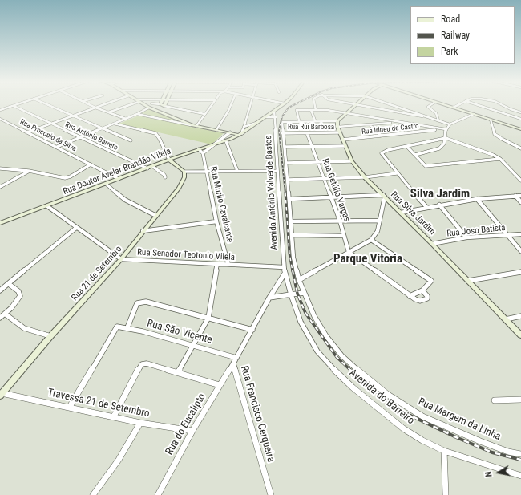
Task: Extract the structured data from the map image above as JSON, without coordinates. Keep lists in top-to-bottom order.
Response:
{
  "streets": {
    "street": [
      "Rua Rui Barbosa",
      "Rua Irineu de Castro",
      "Rua Procopio da Silva",
      "Rua Antônio Barreto",
      "Rua Doutor Avelar Brandão Vilela",
      "Rua Getúlio Vargas",
      "Avenida Antônio Valverde Bastos",
      "Rua Murilo Cavalcante",
      "Rua Silva Jardim",
      "Rua Joso Batista",
      "Rua Senador Teotonio Vilela",
      "Rua 21 de Setembro",
      "Rua São Vicente",
      "Avenida do Barreiro",
      "Travessa 21 de Setembro",
      "Rua Francisco Cerqueira",
      "Rua Margem da Linha",
      "Rua do Eucalipto"
    ]
  },
  "crossings": [
    ["Rua Rui Barbosa", "Rua Getúlio Vargas"],
    ["Rua Rui Barbosa", "Avenida Antônio Valverde Bastos"],
    ["Rua Rui Barbosa", "Rua Silva Jardim"],
    ["Rua Irineu de Castro", "Rua Silva Jardim"],
    ["Rua Procopio da Silva", "Rua Doutor Avelar Brandão Vilela"],
    ["Rua Antônio Barreto", "Rua Doutor Avelar Brandão Vilela"],
    ["Rua Doutor Avelar Brandão Vilela", "Avenida Antônio Valverde Bastos"],
    ["Avenida Antônio Valverde Bastos", "Rua Senador Teotonio Vilela"],
    ["Avenida Antônio Valverde Bastos", "Avenida do Barreiro"],
    ["Avenida Antônio Valverde Bastos", "Rua Francisco Cerqueira"],
    ["Avenida Antônio Valverde Bastos", "Rua Margem da Linha"],
    ["Rua Murilo Cavalcante", "Rua Senador Teotonio Vilela"],
    ["Rua Silva Jardim", "Rua Joso Batista"],
    ["Rua Senador Teotonio Vilela", "Rua 21 de Setembro"],
    ["Rua 21 de Setembro", "Travessa 21 de Setembro"],
    ["Rua São Vicente", "Travessa 21 de Setembro"],
    ["Rua São Vicente", "Rua Francisco Cerqueira"],
    ["Avenida do Barreiro", "Rua Francisco Cerqueira"],
    ["Travessa 21 de Setembro", "Rua do Eucalipto"],
    ["Rua Francisco Cerqueira", "Rua do Eucalipto"]
  ],
  "districts": ["Silva Jardim", "Parque Vitoria"],
  "legend": ["Road", "Railway", "Park"],
  "north": "left"
}
